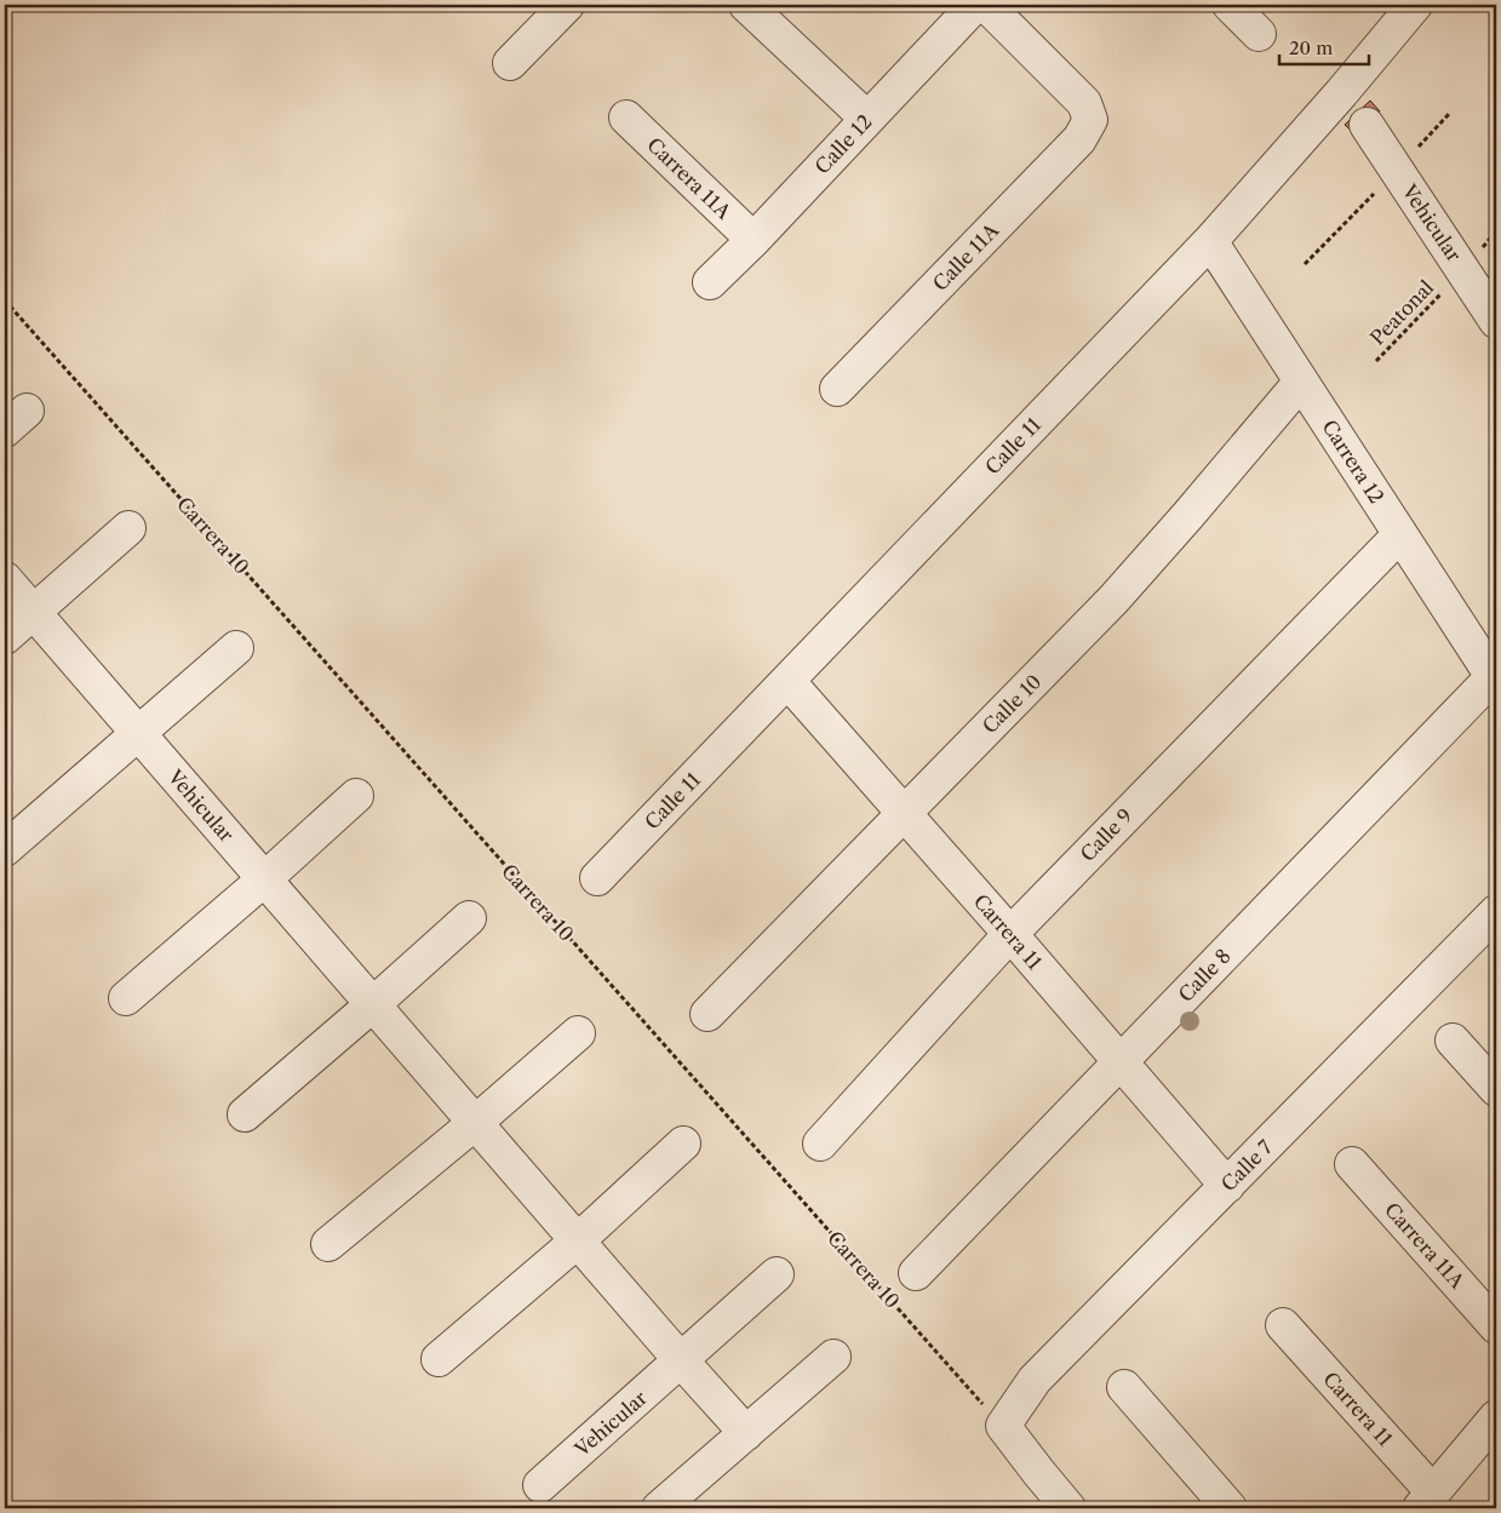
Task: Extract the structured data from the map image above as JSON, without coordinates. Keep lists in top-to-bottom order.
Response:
{
  "streets": {
    "street": [
      "Calle 12",
      "Carrera 11A",
      "Vehicular",
      "Calle 11A",
      "Calle 11",
      "Carrera 12",
      "Calle 10",
      "Calle 9",
      "Carrera 11",
      "Calle 8",
      "Calle 7"
    ],
    "path": ["Peatonal", "Carrera 10"]
  },
  "crossings": [
    ["Calle 12", "Carrera 11A"],
    ["Vehicular", "Peatonal"],
    ["Vehicular", "Calle 11"],
    ["Calle 11", "Carrera 12"],
    ["Calle 11", "Carrera 11"],
    ["Carrera 12", "Calle 10"],
    ["Carrera 12", "Calle 9"],
    ["Carrera 12", "Calle 8"],
    ["Carrera 10", "Calle 7"],
    ["Calle 10", "Carrera 11"],
    ["Calle 9", "Carrera 11"],
    ["Carrera 11", "Calle 8"],
    ["Carrera 11", "Calle 7"]
  ],
  "scale_bar": "20 m"
}
